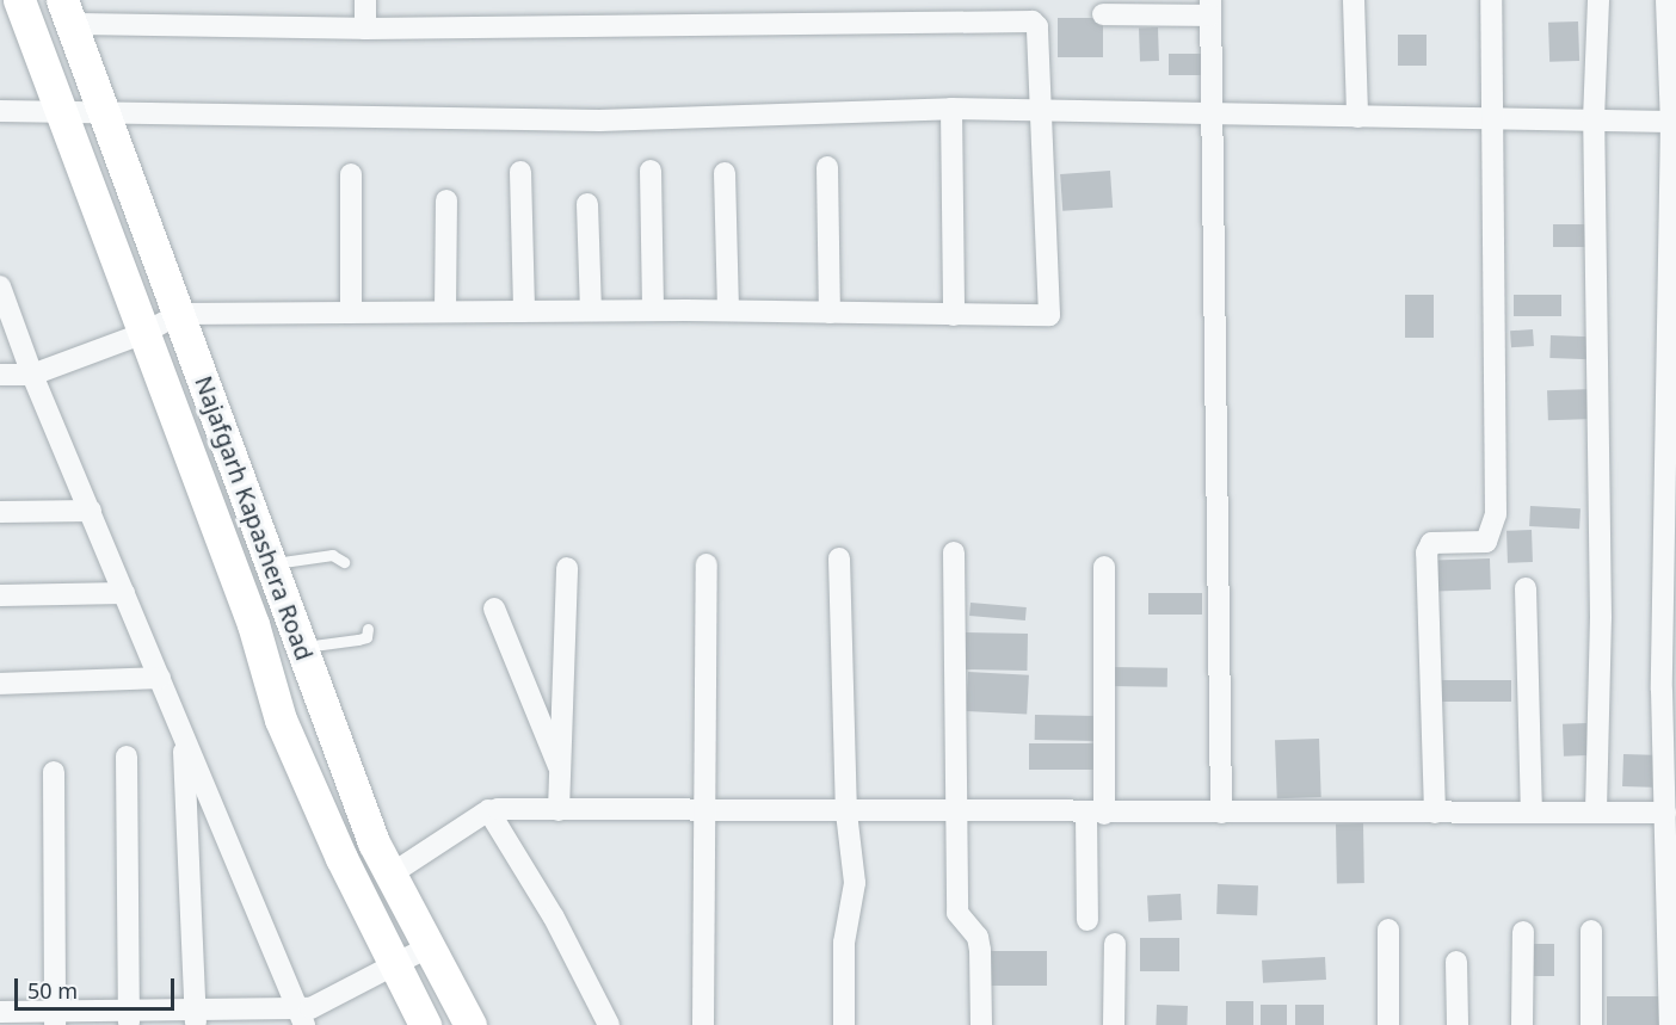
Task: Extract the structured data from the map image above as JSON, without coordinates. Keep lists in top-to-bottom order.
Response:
{
  "streets": {
    "main road": ["Najafgarh Kapashera Road"]
  },
  "scale_bar": "50 m"
}
